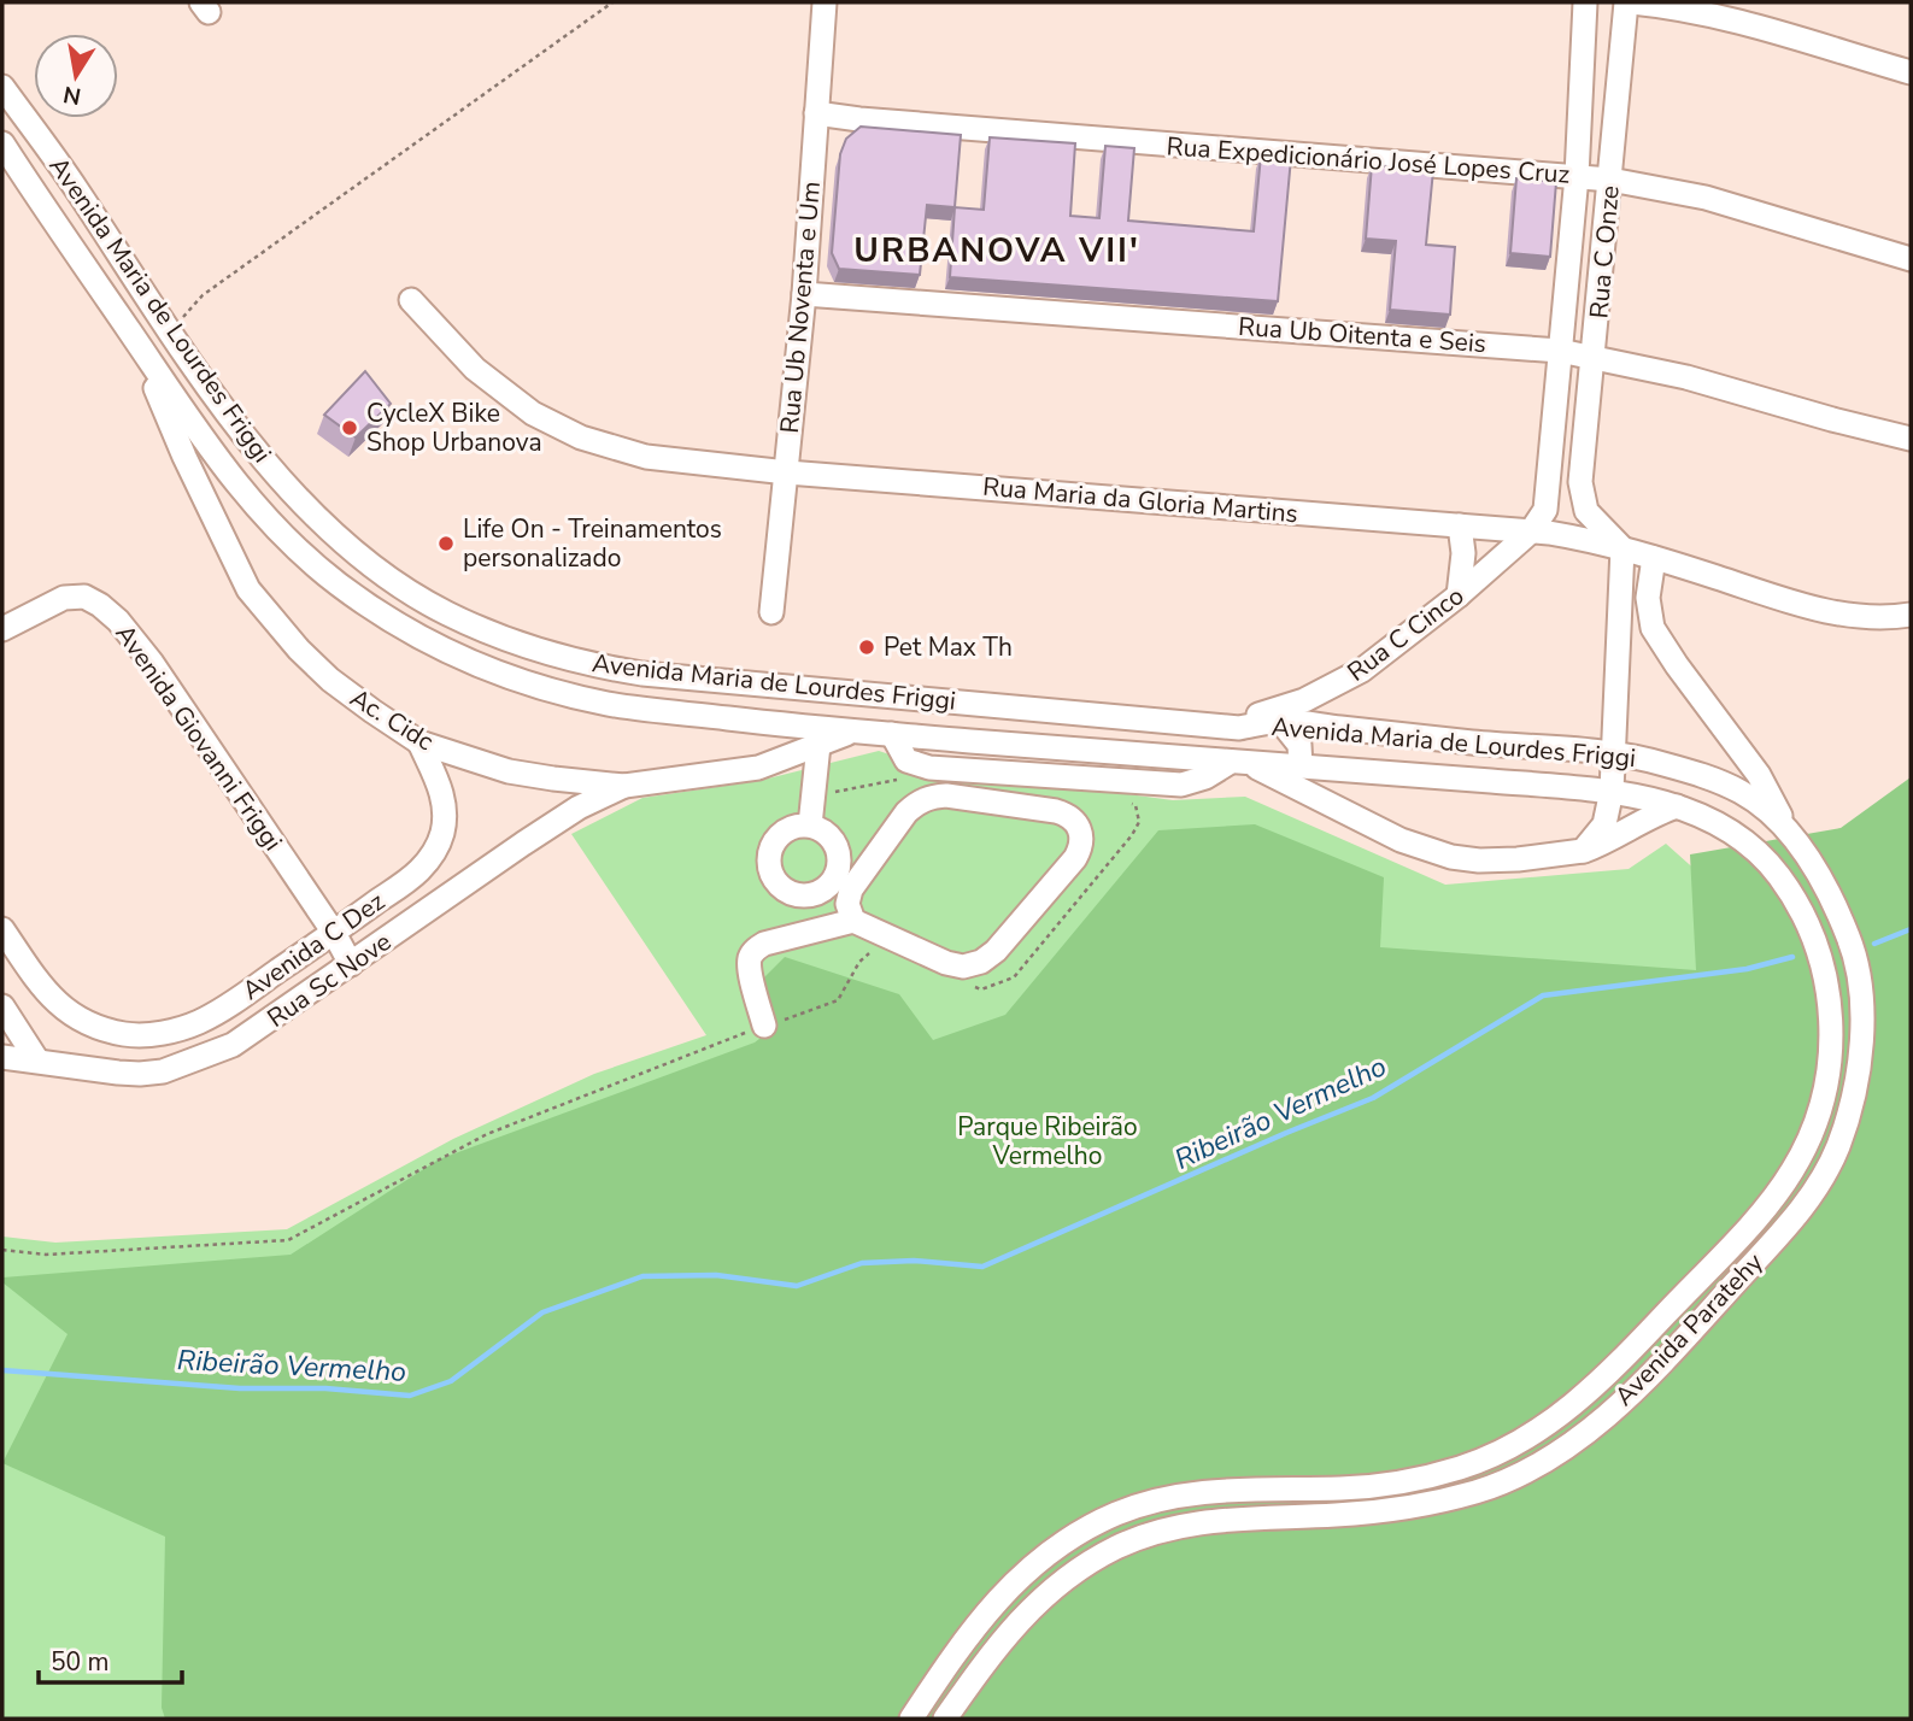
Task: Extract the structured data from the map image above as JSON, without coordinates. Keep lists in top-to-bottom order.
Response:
{
  "streets": {
    "street": [
      "Rua Expedicionário José Lopes Cruz",
      "Rua C Onze",
      "Rua Ub Noventa e Um",
      "Avenida Maria de Lourdes Friggi",
      "Rua Ub Oitenta e Seis",
      "Rua Maria da Gloria Martins",
      "Rua C Cinco",
      "Ac. Cidc",
      "Avenida Giovanni Friggi",
      "Avenida C Dez",
      "Rua Sc Nove",
      "Avenida Paratehy"
    ]
  },
  "crossings": [
    ["Rua Expedicionário José Lopes Cruz", "Rua C Onze"],
    ["Rua Expedicionário José Lopes Cruz", "Rua Ub Noventa e Um"],
    ["Rua C Onze", "Rua Ub Oitenta e Seis"],
    ["Rua C Onze", "Rua Maria da Gloria Martins"],
    ["Rua C Onze", "Rua C Cinco"],
    ["Rua Ub Noventa e Um", "Rua Ub Oitenta e Seis"],
    ["Rua Ub Noventa e Um", "Rua Maria da Gloria Martins"],
    ["Avenida Maria de Lourdes Friggi", "Rua C Cinco"],
    ["Avenida Maria de Lourdes Friggi", "Ac. Cidc"],
    ["Avenida Maria de Lourdes Friggi", "Avenida Paratehy"],
    ["Rua Maria da Gloria Martins", "Rua C Cinco"],
    ["Ac. Cidc", "Avenida C Dez"],
    ["Ac. Cidc", "Rua Sc Nove"],
    ["Avenida Giovanni Friggi", "Avenida C Dez"],
    ["Avenida Giovanni Friggi", "Rua Sc Nove"]
  ],
  "districts": ["URBANOVA VII'"],
  "water": ["Ribeirão Vermelho"],
  "parks": ["Parque Ribeirão Vermelho"],
  "places": ["CycleX Bike Shop Urbanova", "Life On - Treinamentos personalizado", "Pet Max Th"],
  "scale_bar": "50 m",
  "north": "bottom"
}
